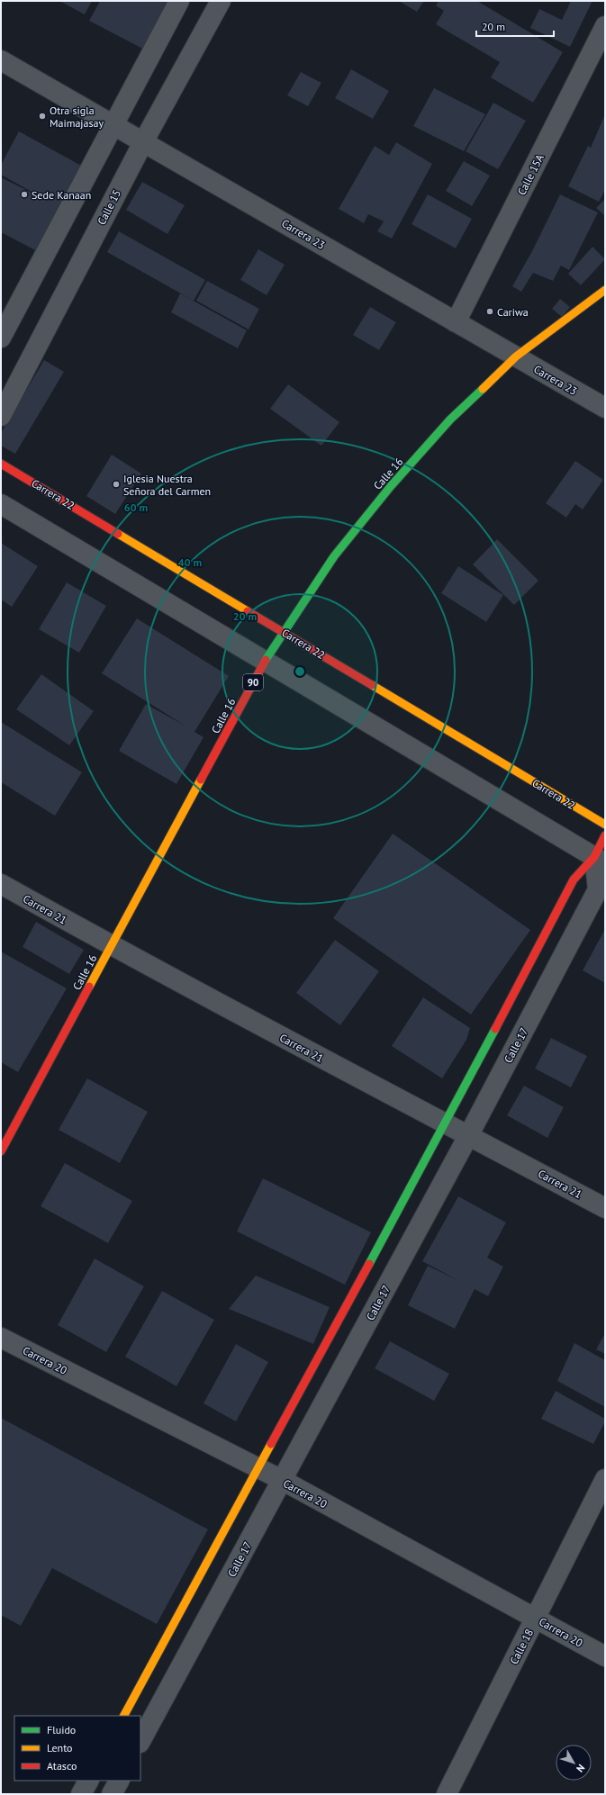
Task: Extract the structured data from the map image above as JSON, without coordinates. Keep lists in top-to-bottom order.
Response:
{
  "streets": {
    "main road": ["Calle 16", "Carrera 22", "90"],
    "street": [
      "Calle 15A",
      "Calle 15",
      "Carrera 23",
      "Carrera 21",
      "Calle 17",
      "Carrera 20",
      "Calle 18"
    ]
  },
  "crossings": [
    ["Calle 15A", "Carrera 23"],
    ["Calle 15", "Carrera 23"],
    ["Carrera 23", "Calle 16"],
    ["Calle 16", "Carrera 22"],
    ["Calle 16", "Carrera 21"],
    ["Carrera 21", "Calle 17"],
    ["Calle 17", "Carrera 20"],
    ["Carrera 20", "Calle 18"]
  ],
  "places": [
    "Otra sigla Maimajasay",
    "Sede Kanaan",
    "Cariwa",
    "Iglesia Nuestra Señora del Carmen"
  ],
  "legend": ["Fluido", "Lento", "Atasco"],
  "scale_bar": "20 m",
  "north": "bottom right",
  "rings": ["60 m", "40 m", "20 m"]
}
